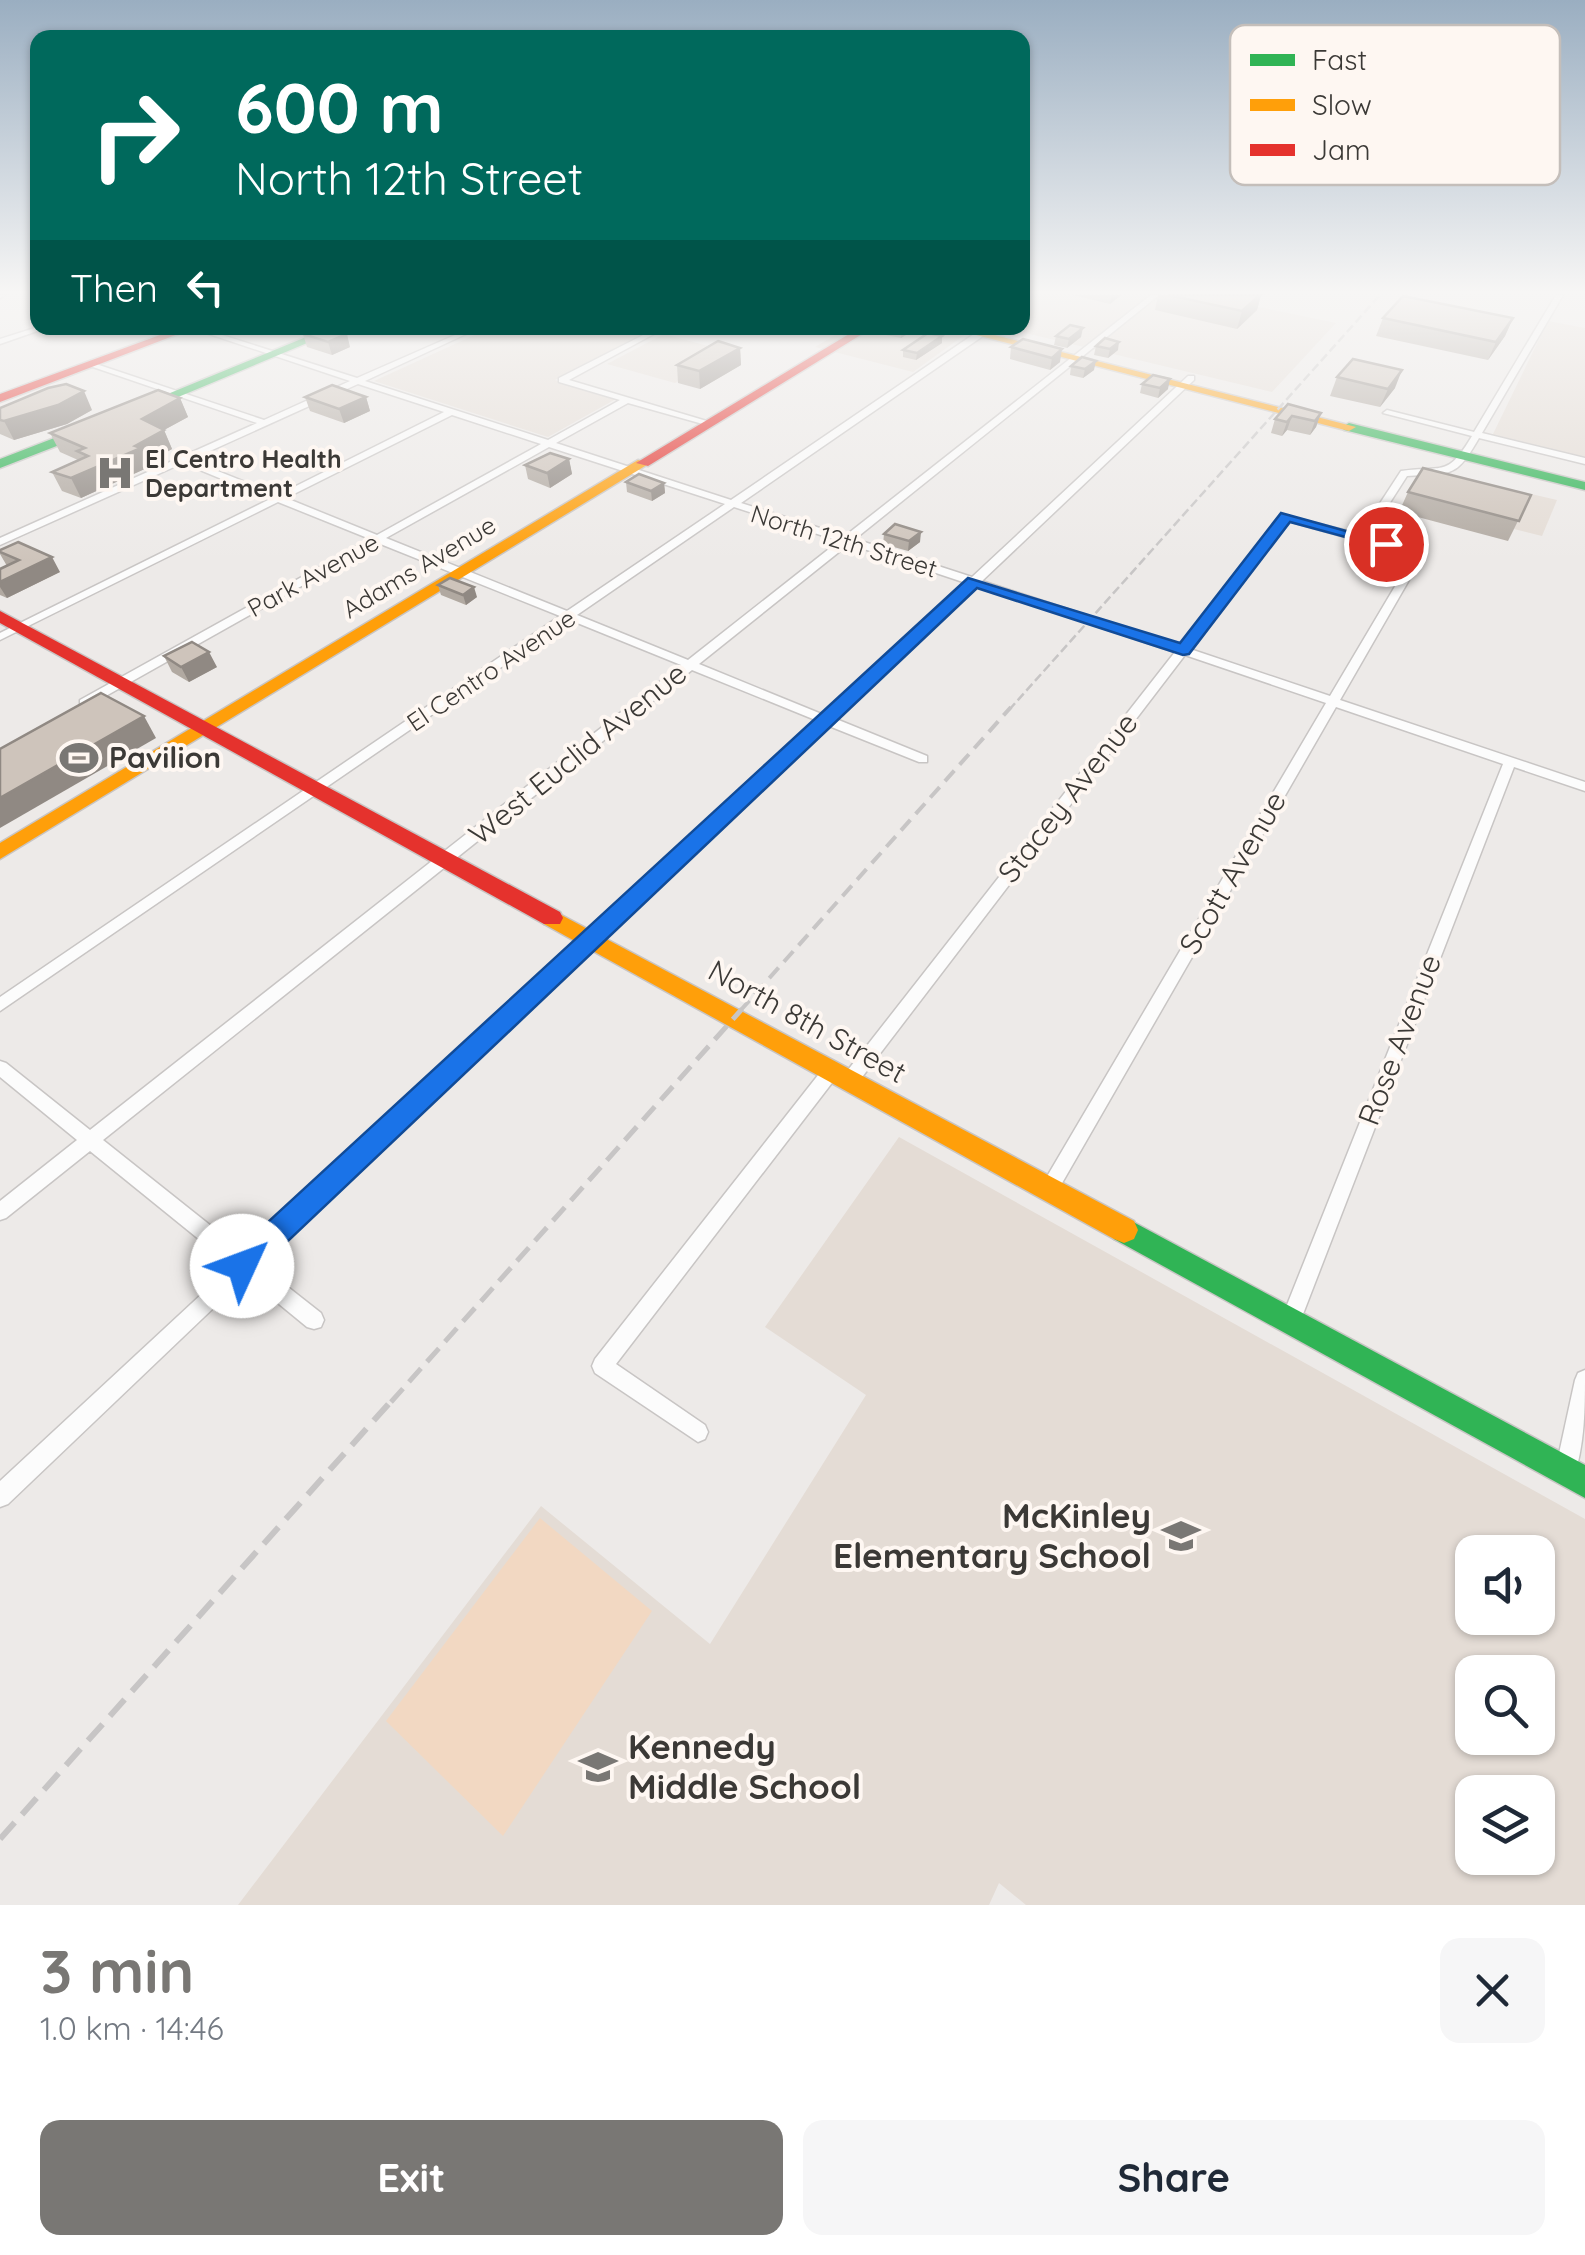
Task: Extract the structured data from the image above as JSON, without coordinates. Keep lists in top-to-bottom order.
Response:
{
  "streets": {
    "main road": ["Adams Avenue", "North 8th Street"],
    "street": [
      "North 12th Street",
      "Park Avenue",
      "El Centro Avenue",
      "West Euclid Avenue",
      "Stacey Avenue",
      "Scott Avenue",
      "Rose Avenue"
    ]
  },
  "crossings": [
    ["North 12th Street", "Adams Avenue"],
    ["North 12th Street", "Park Avenue"],
    ["North 12th Street", "El Centro Avenue"],
    ["North 12th Street", "West Euclid Avenue"],
    ["North 12th Street", "Stacey Avenue"],
    ["North 12th Street", "Scott Avenue"],
    ["North 12th Street", "Rose Avenue"],
    ["Adams Avenue", "North 8th Street"],
    ["Park Avenue", "North 8th Street"],
    ["El Centro Avenue", "North 8th Street"],
    ["West Euclid Avenue", "North 8th Street"],
    ["Stacey Avenue", "Scott Avenue"],
    ["Stacey Avenue", "North 8th Street"],
    ["Scott Avenue", "North 8th Street"],
    ["North 8th Street", "Rose Avenue"]
  ],
  "places": {
    "hospital": ["El Centro Health Department"],
    "sports": ["Pavilion"],
    "school or university": ["McKinley Elementary School", "Kennedy Middle School"]
  },
  "legend": ["Fast", "Slow", "Jam"],
  "page": {
    "turn": ["600 m", "North 12th Street"],
    "then": "Then",
    "heading": ["3 min", "1.0 km · 14:46"],
    "buttons": ["Exit", "Share"]
  }
}
